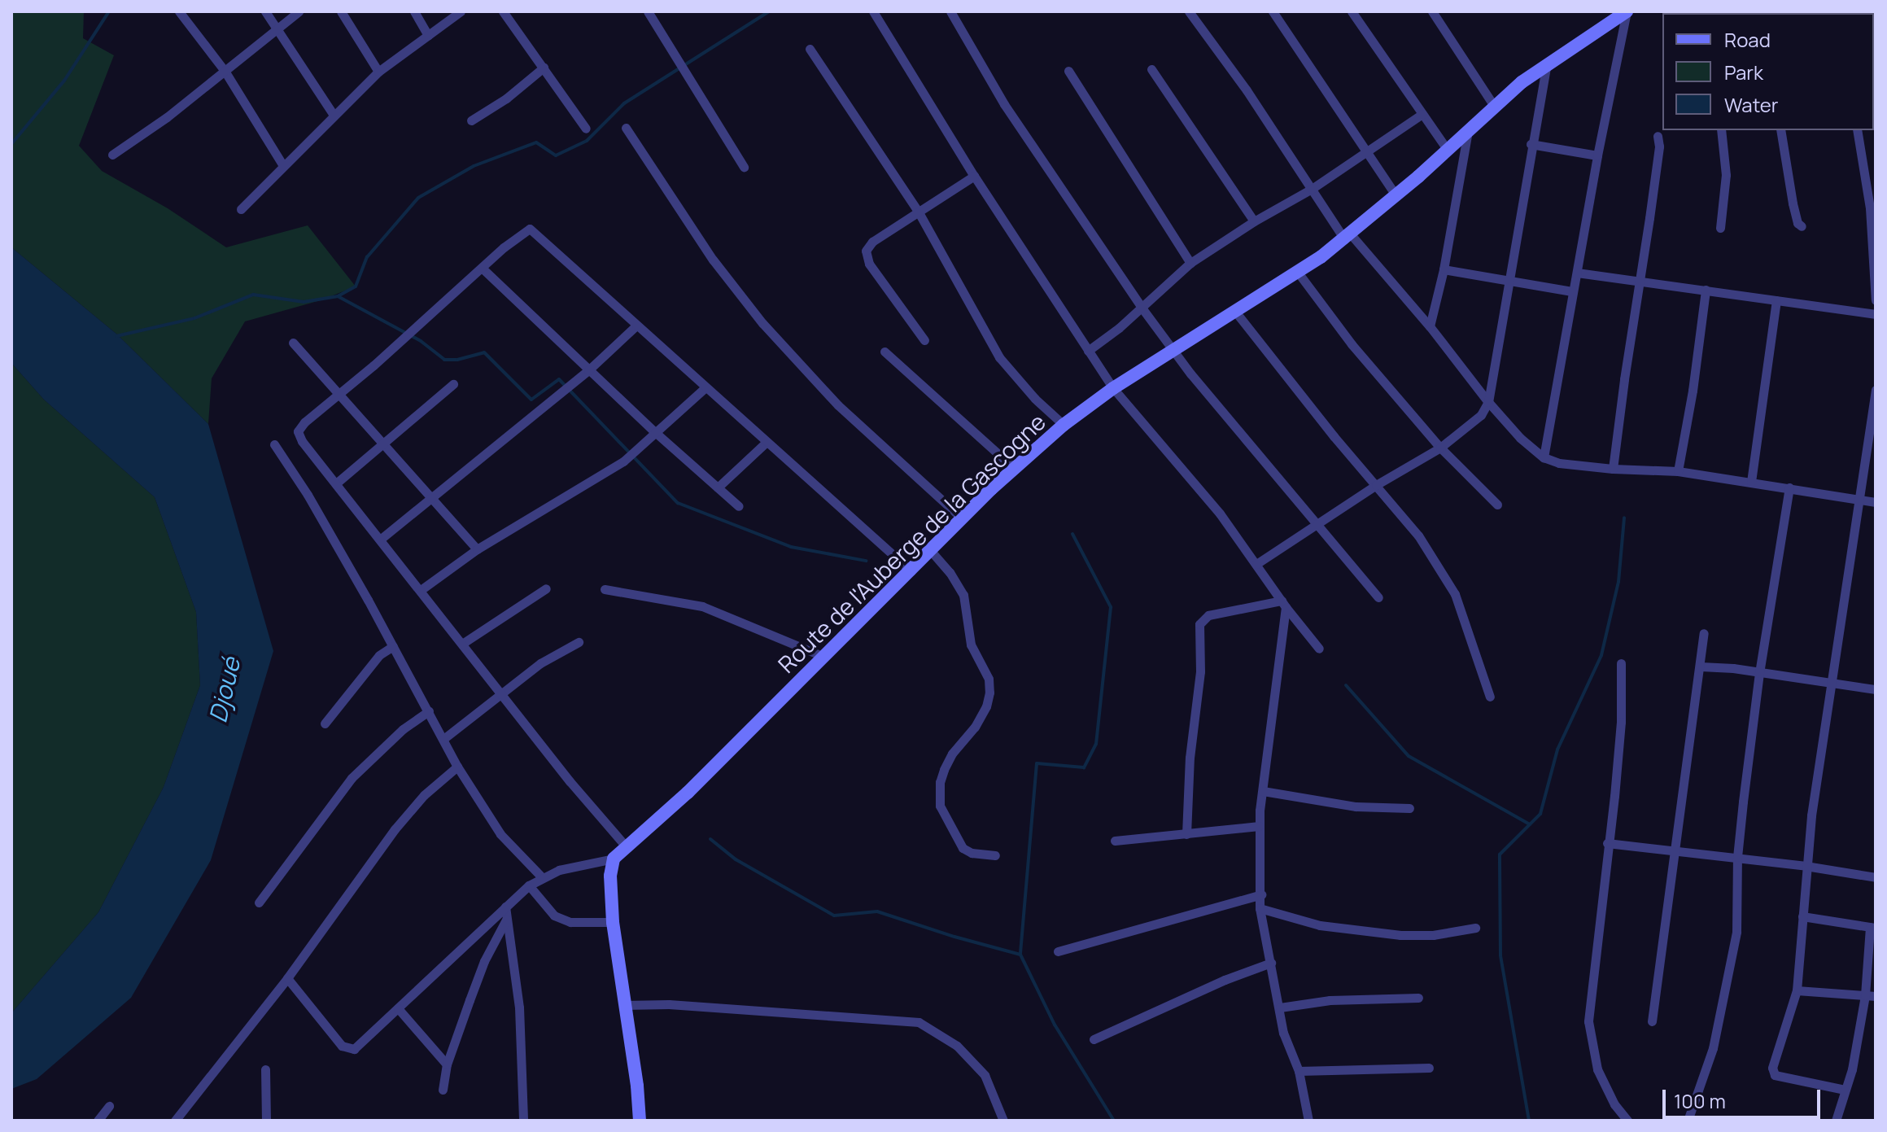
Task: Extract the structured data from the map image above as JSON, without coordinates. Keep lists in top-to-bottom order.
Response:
{
  "streets": {
    "street": ["Route de l'Auberge de la Gascogne"]
  },
  "water": ["Djoué"],
  "legend": ["Road", "Park", "Water"],
  "scale_bar": "100 m"
}
